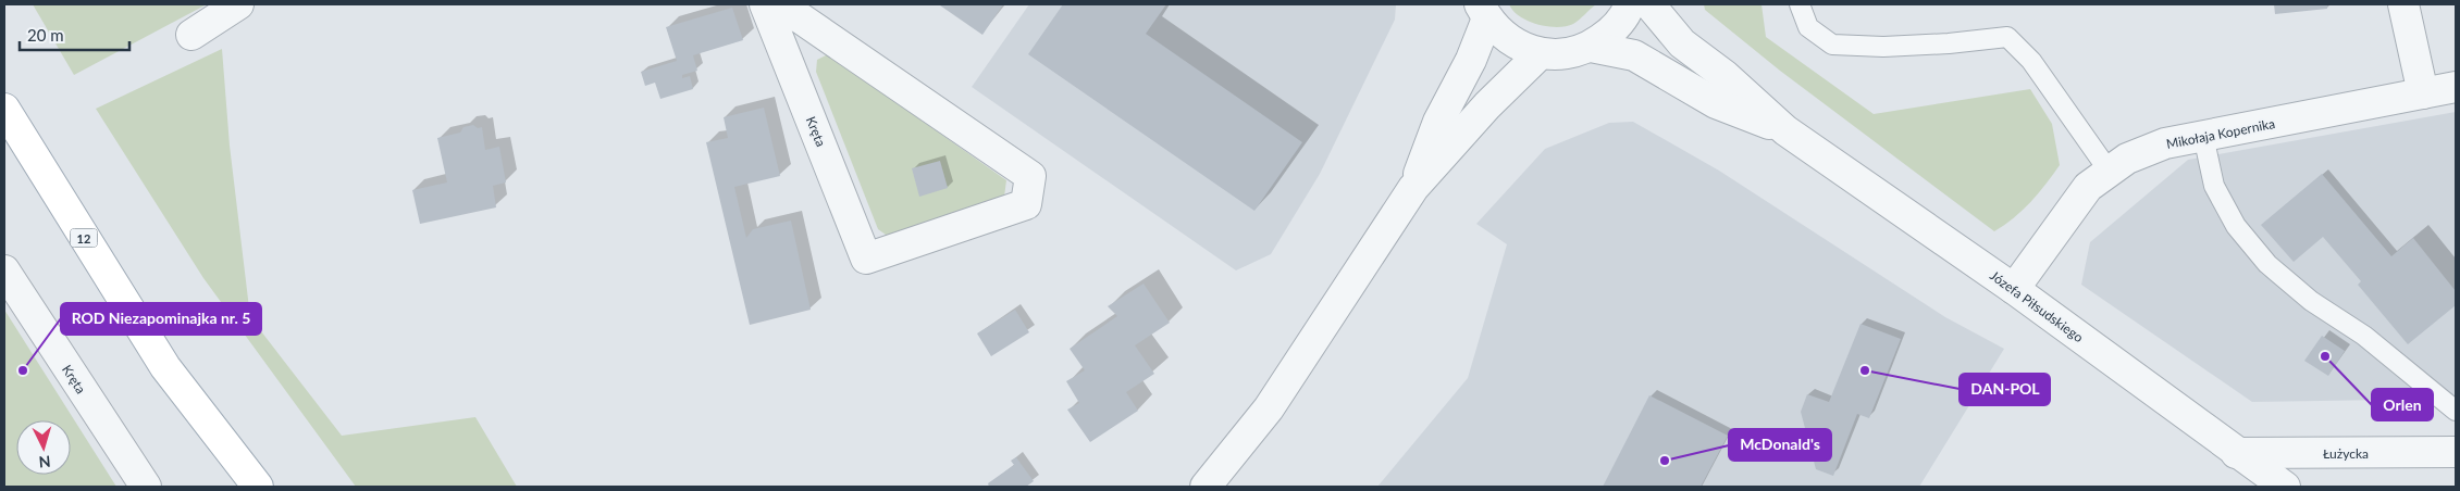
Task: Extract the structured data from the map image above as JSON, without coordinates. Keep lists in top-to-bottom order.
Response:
{
  "streets": {
    "main road": ["12"],
    "street": [
      "Kręta",
      "Mikołaja Kopernika",
      "Józefa Piłsudskiego",
      "Łużycka"
    ]
  },
  "crossings": [
    ["Mikołaja Kopernika", "Józefa Piłsudskiego"],
    ["Józefa Piłsudskiego", "Łużycka"]
  ],
  "places": [
    "Orlen",
    "ROD Niezapominajka nr. 5",
    "DAN-POL",
    "McDonald's"
  ],
  "scale_bar": "20 m",
  "north": "bottom"
}
